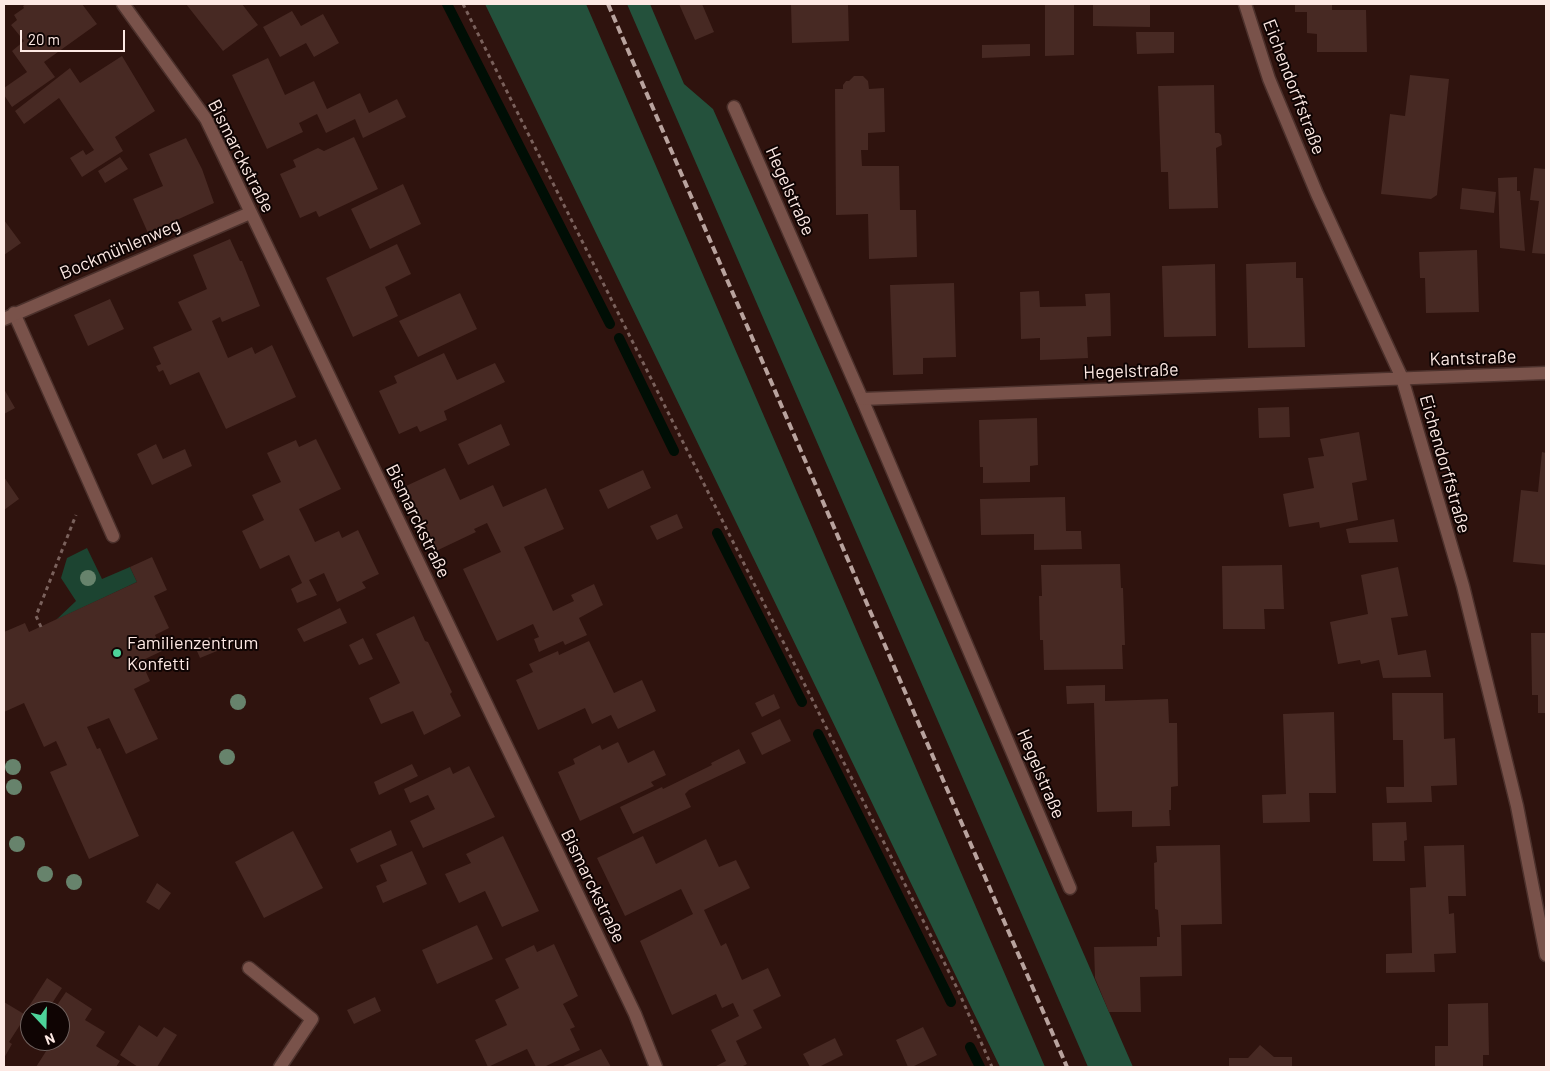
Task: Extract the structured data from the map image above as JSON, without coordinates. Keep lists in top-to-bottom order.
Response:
{
  "streets": {
    "street": [
      "Eichendorffstraße",
      "Bismarckstraße",
      "Hegelstraße",
      "Bockmühlenweg",
      "Kantstraße"
    ]
  },
  "crossings": [
    ["Eichendorffstraße", "Hegelstraße"],
    ["Eichendorffstraße", "Kantstraße"],
    ["Bismarckstraße", "Bockmühlenweg"],
    ["Hegelstraße", "Kantstraße"]
  ],
  "places": ["Familienzentrum Konfetti"],
  "scale_bar": "20 m",
  "north": "bottom"
}
